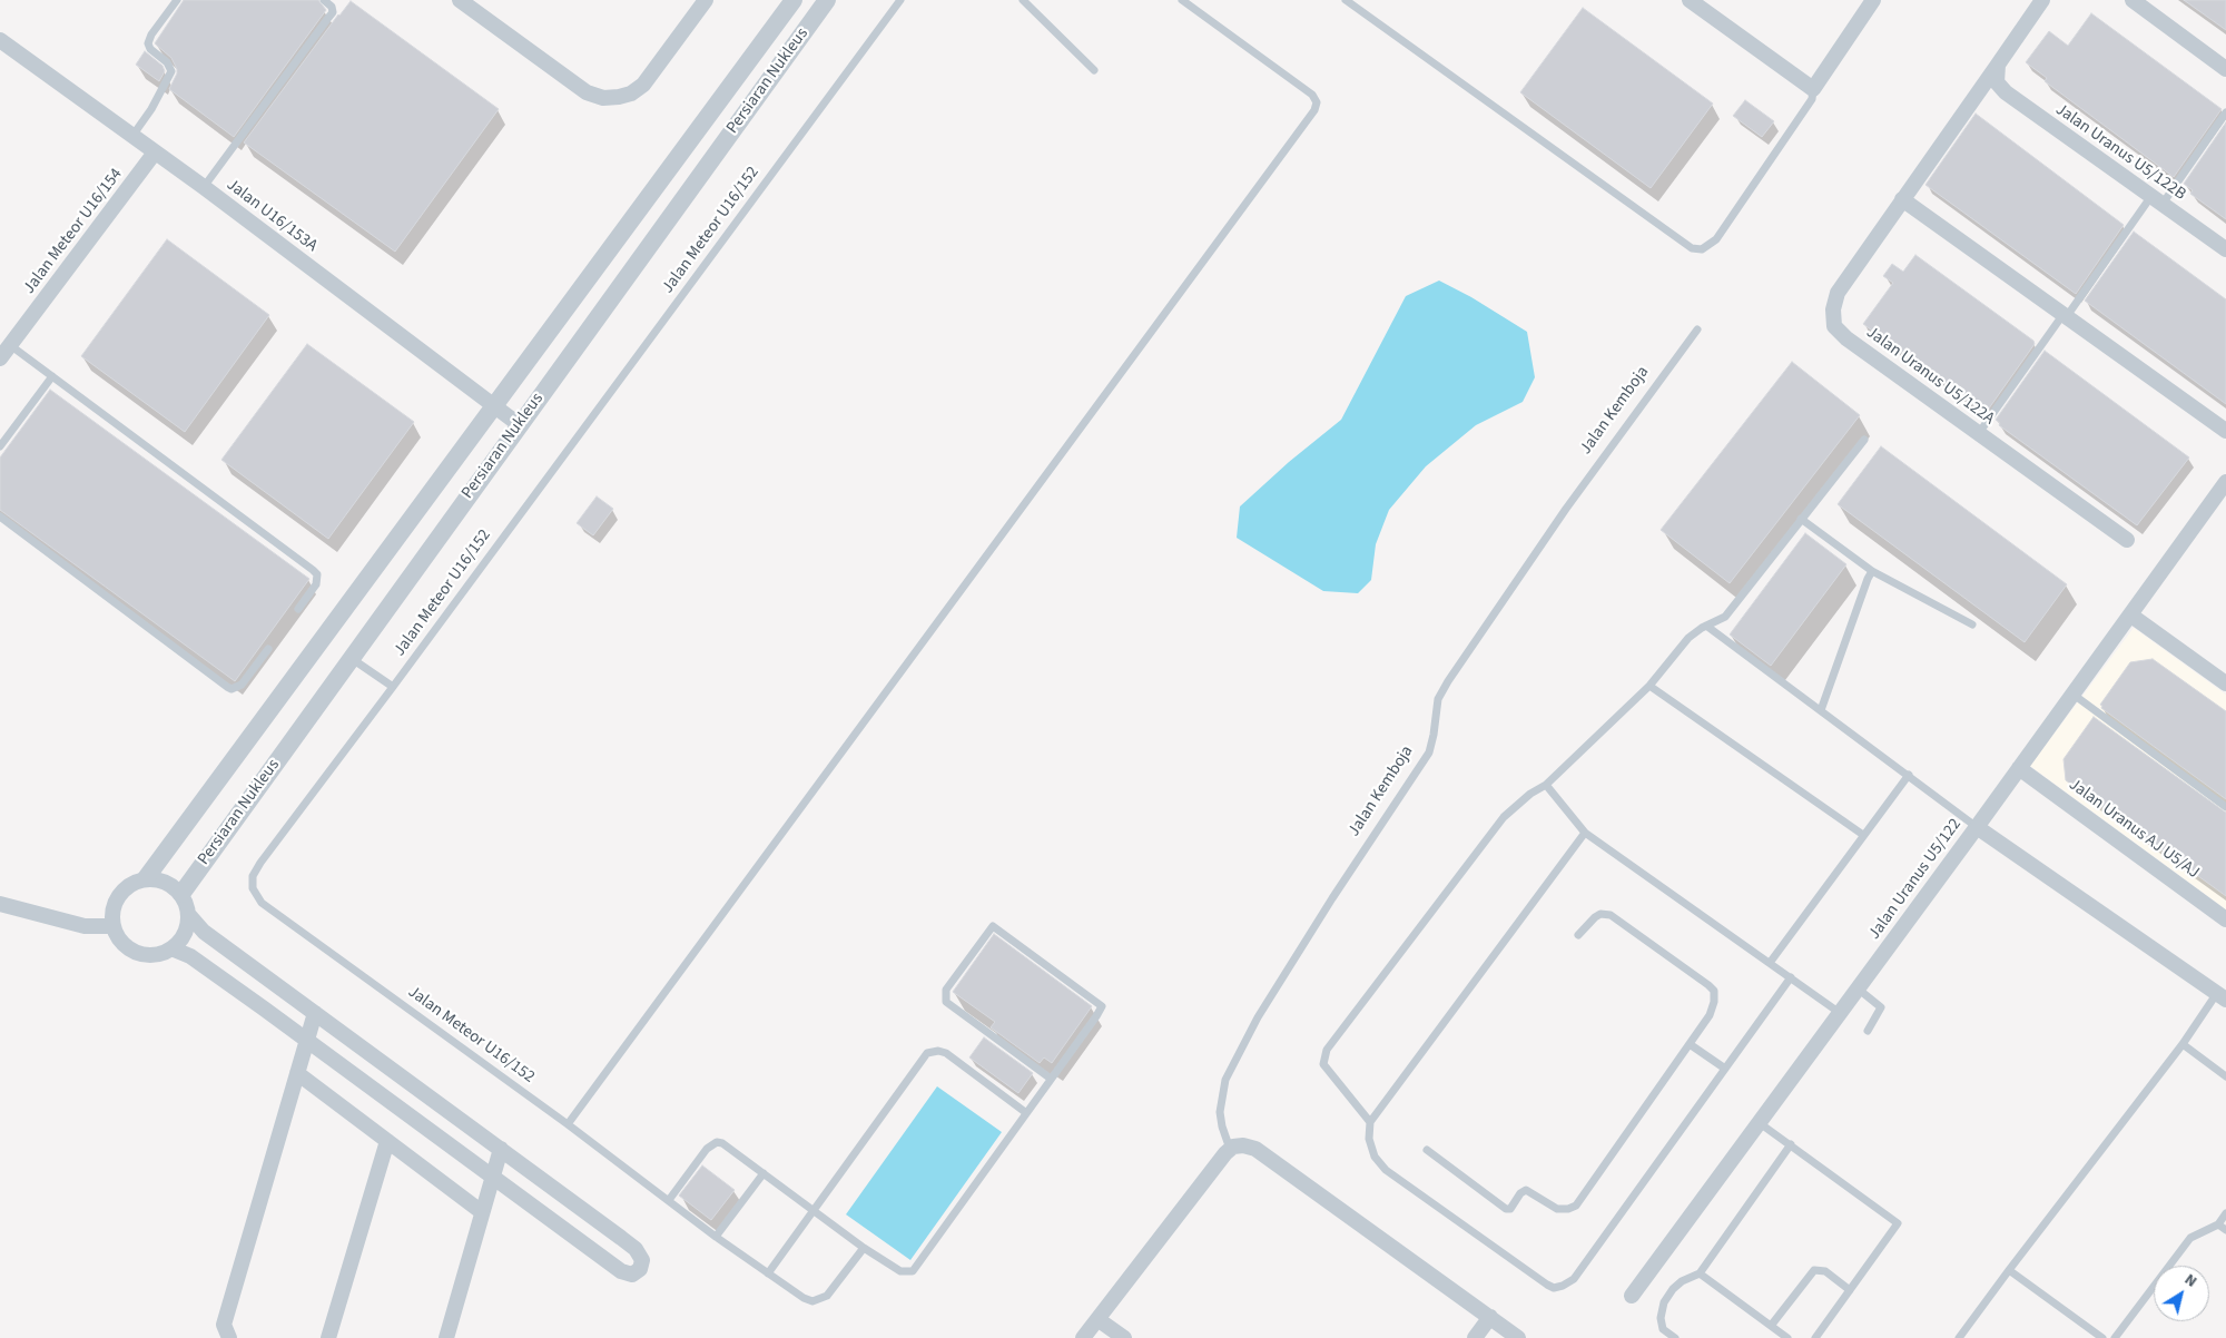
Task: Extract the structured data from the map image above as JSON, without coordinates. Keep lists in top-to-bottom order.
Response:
{
  "streets": {
    "street": [
      "Persiaran Nukleus",
      "Jalan Uranus U5/122B",
      "Jalan U16/153A",
      "Jalan Meteor U16/154",
      "Jalan Uranus U5/122A",
      "Jalan Uranus AJ U5/AJ",
      "Jalan Uranus U5/122"
    ],
    "lane": ["Jalan Meteor U16/152", "Jalan Kemboja"]
  },
  "crossings": [
    ["Persiaran Nukleus", "Jalan U16/153A"],
    ["Jalan Uranus U5/122B", "Jalan Uranus U5/122A"],
    ["Jalan U16/153A", "Jalan Meteor U16/154"],
    ["Jalan Uranus AJ U5/AJ", "Jalan Uranus U5/122"]
  ],
  "north": "top right"
}
